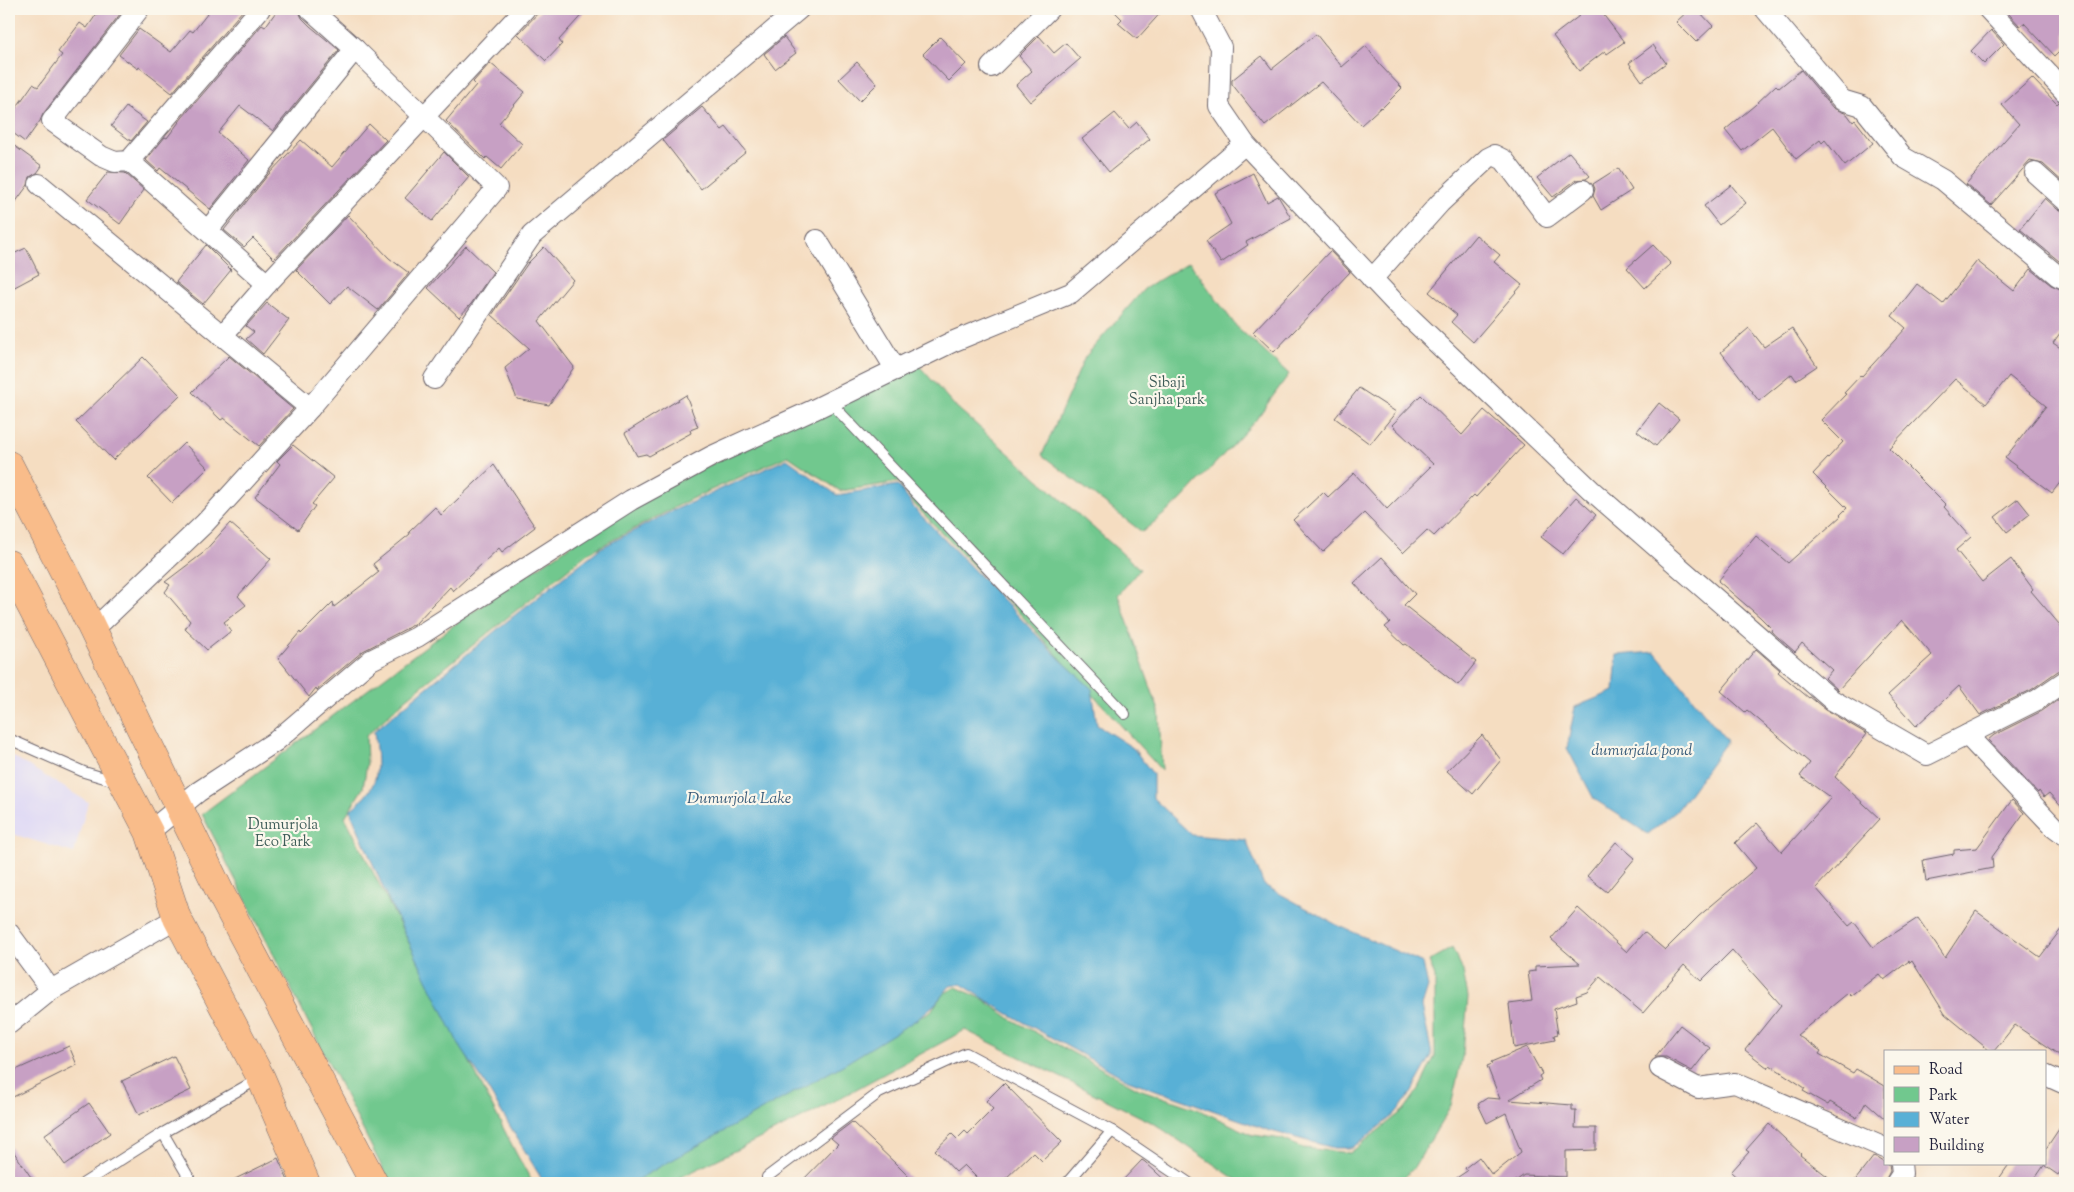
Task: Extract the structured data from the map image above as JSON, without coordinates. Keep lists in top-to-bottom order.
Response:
{
  "water": ["dumurjala pond", "Dumurjola Lake"],
  "parks": ["Sibaji Sanjha park", "Dumurjola Eco Park"],
  "legend": [
    "Road",
    "Park",
    "Water",
    "Building"
  ]
}
